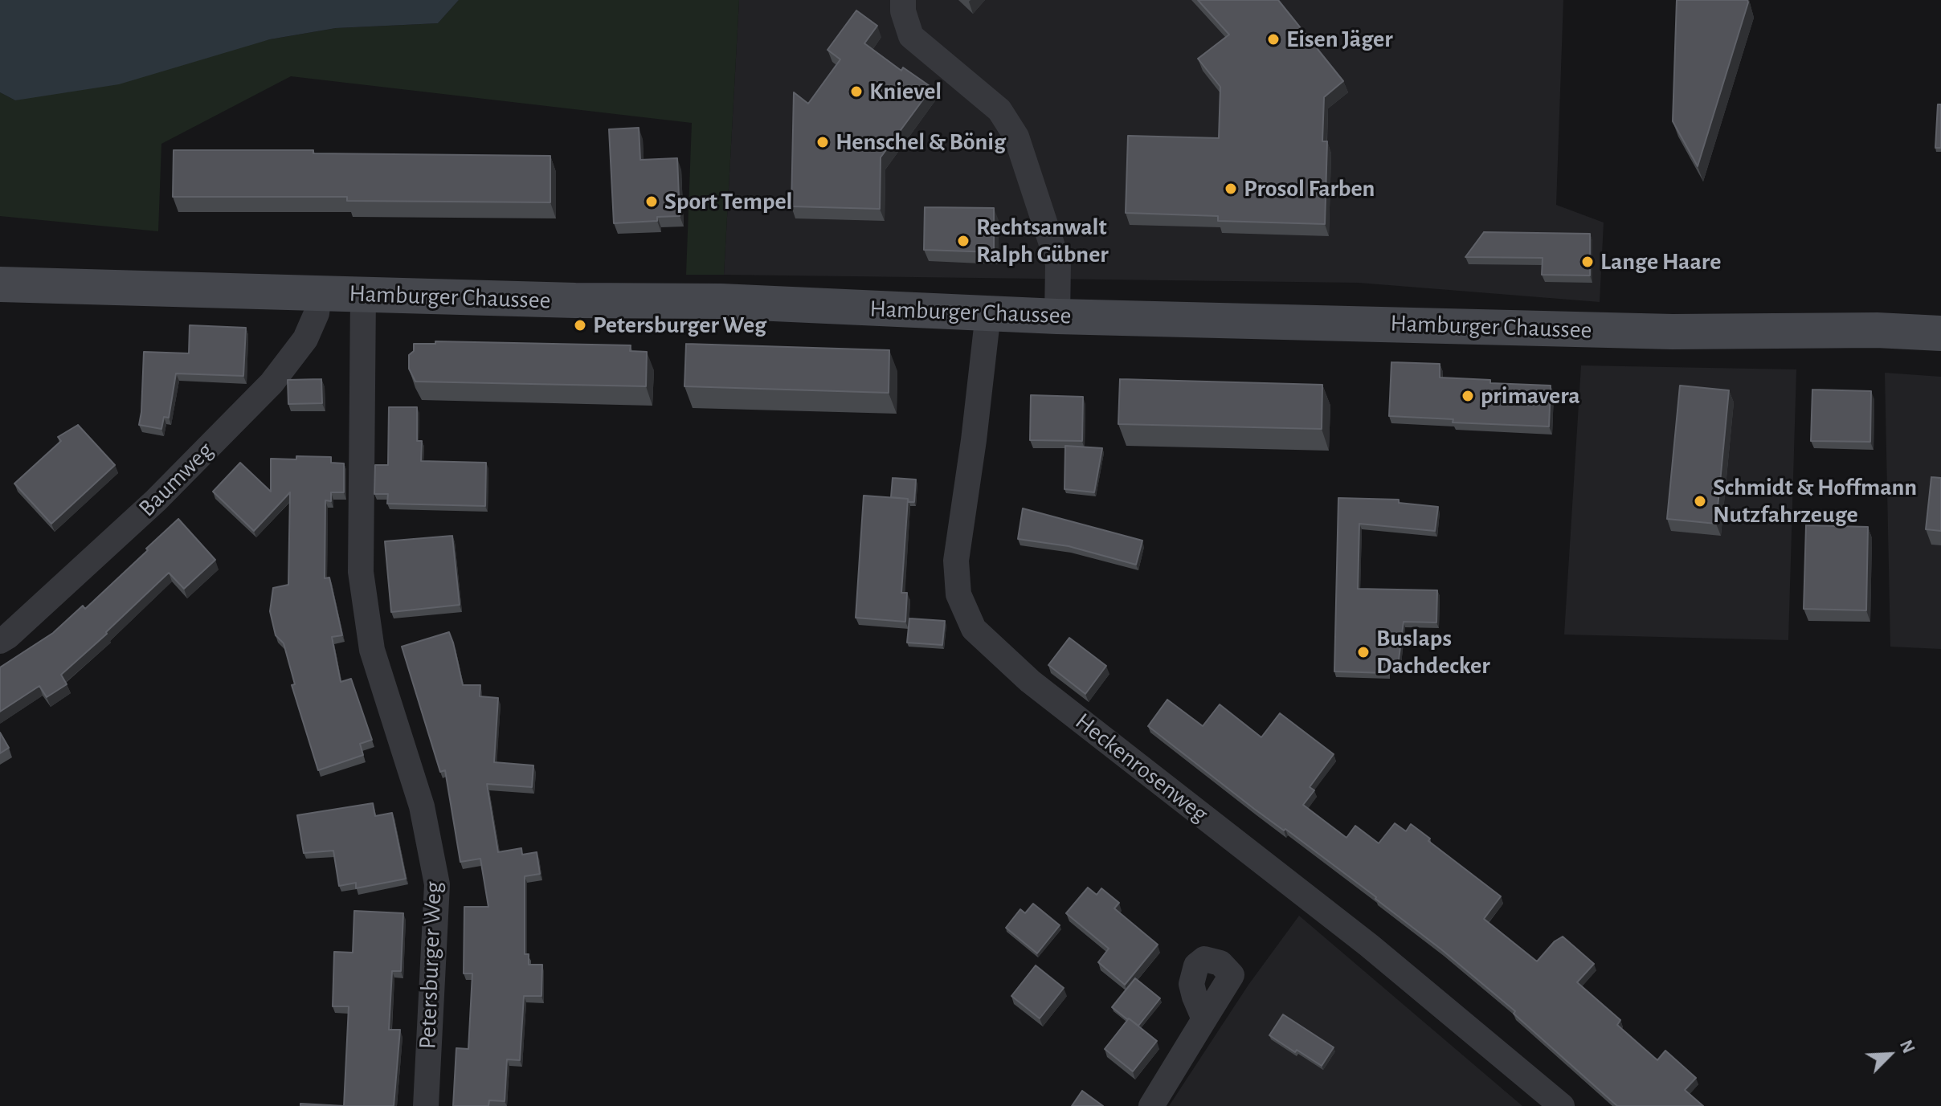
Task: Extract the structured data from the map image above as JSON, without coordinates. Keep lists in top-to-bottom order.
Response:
{
  "streets": {
    "main road": ["Hamburger Chaussee"],
    "street": ["Baumweg", "Heckenrosenweg", "Petersburger Weg"]
  },
  "crossings": [
    ["Hamburger Chaussee", "Baumweg"],
    ["Hamburger Chaussee", "Heckenrosenweg"],
    ["Hamburger Chaussee", "Petersburger Weg"]
  ],
  "places": [
    "Eisen Jäger",
    "Knievel",
    "Henschel & Bönig",
    "Prosol Farben",
    "Sport Tempel",
    "Rechtsanwalt Ralph Gübner",
    "Lange Haare",
    "Petersburger Weg",
    "primavera",
    "Schmidt & Hoffmann Nutzfahrzeuge",
    "Buslaps Dachdecker"
  ],
  "north": "top right"
}
